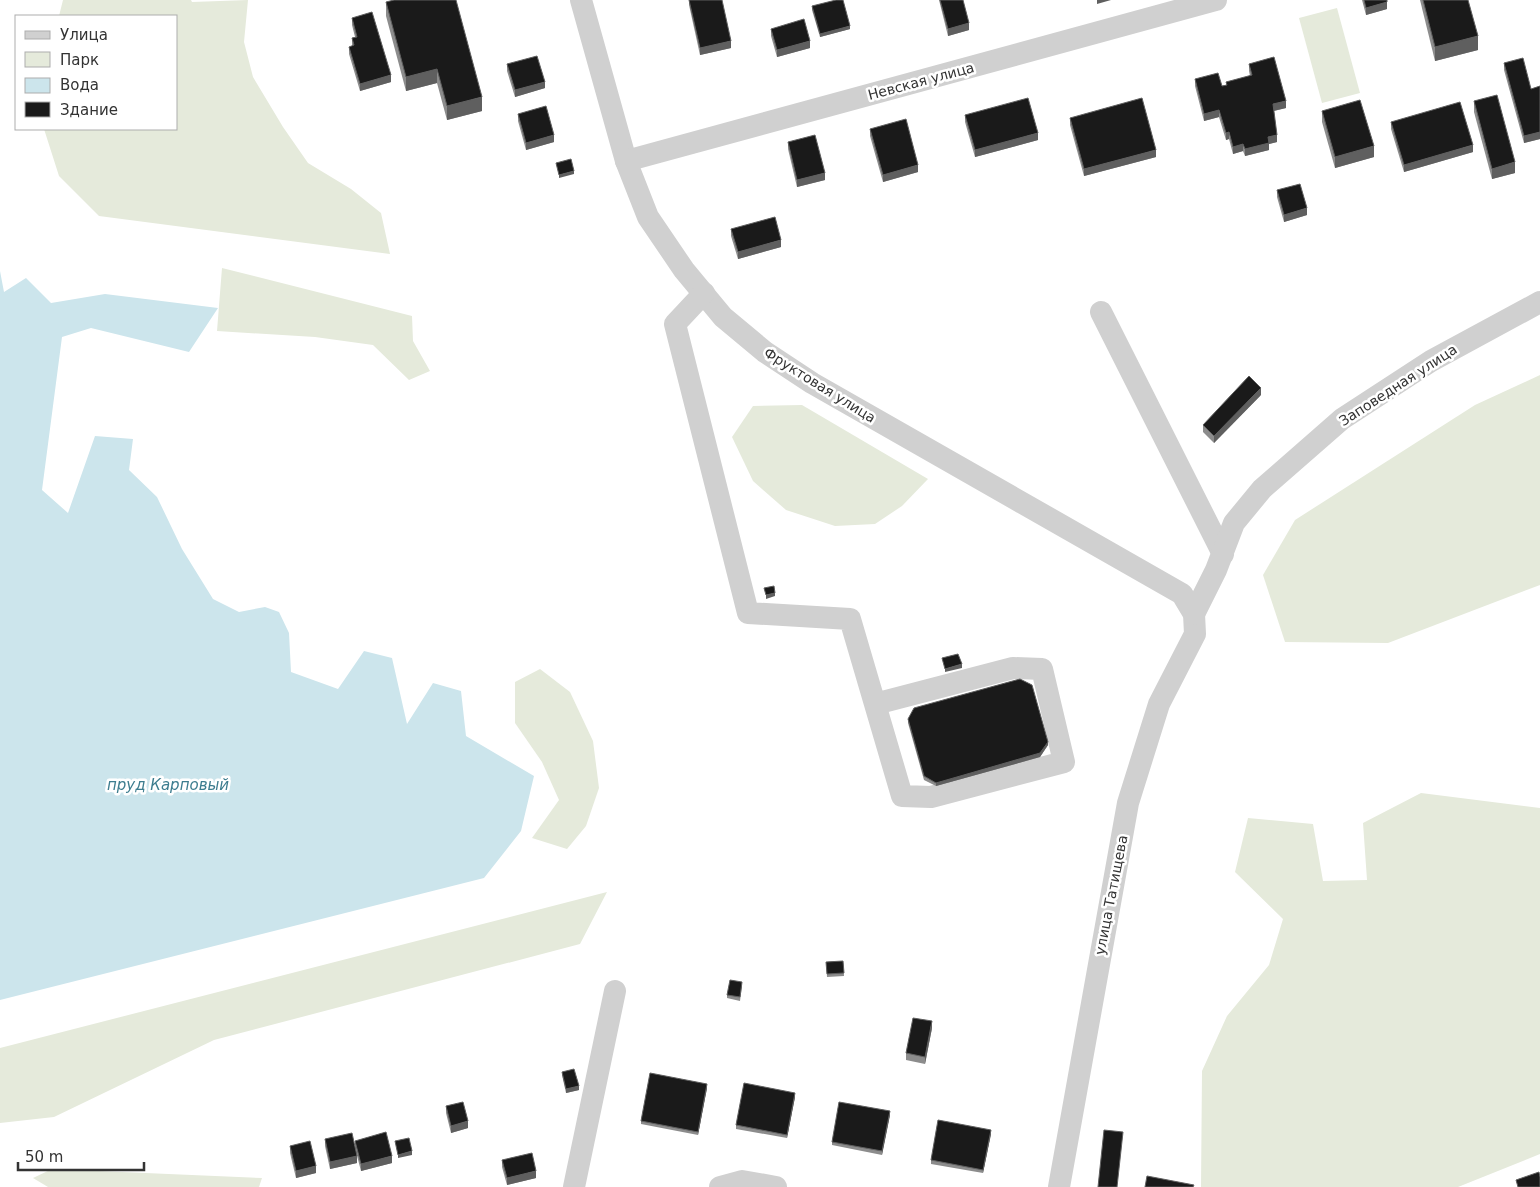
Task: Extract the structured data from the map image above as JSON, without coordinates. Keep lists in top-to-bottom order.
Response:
{
  "streets": {
    "street": [
      "Невская улица",
      "Фруктовая улица",
      "Заповедная улица",
      "улица Татищева"
    ]
  },
  "crossings": [
    ["Невская улица", "Фруктовая улица"],
    ["Фруктовая улица", "Заповедная улица"],
    ["Фруктовая улица", "улица Татищева"],
    ["Заповедная улица", "улица Татищева"]
  ],
  "water": ["пруд Карповый"],
  "legend": [
    "Улица",
    "Парк",
    "Вода",
    "Здание"
  ],
  "scale_bar": "50 m"
}
